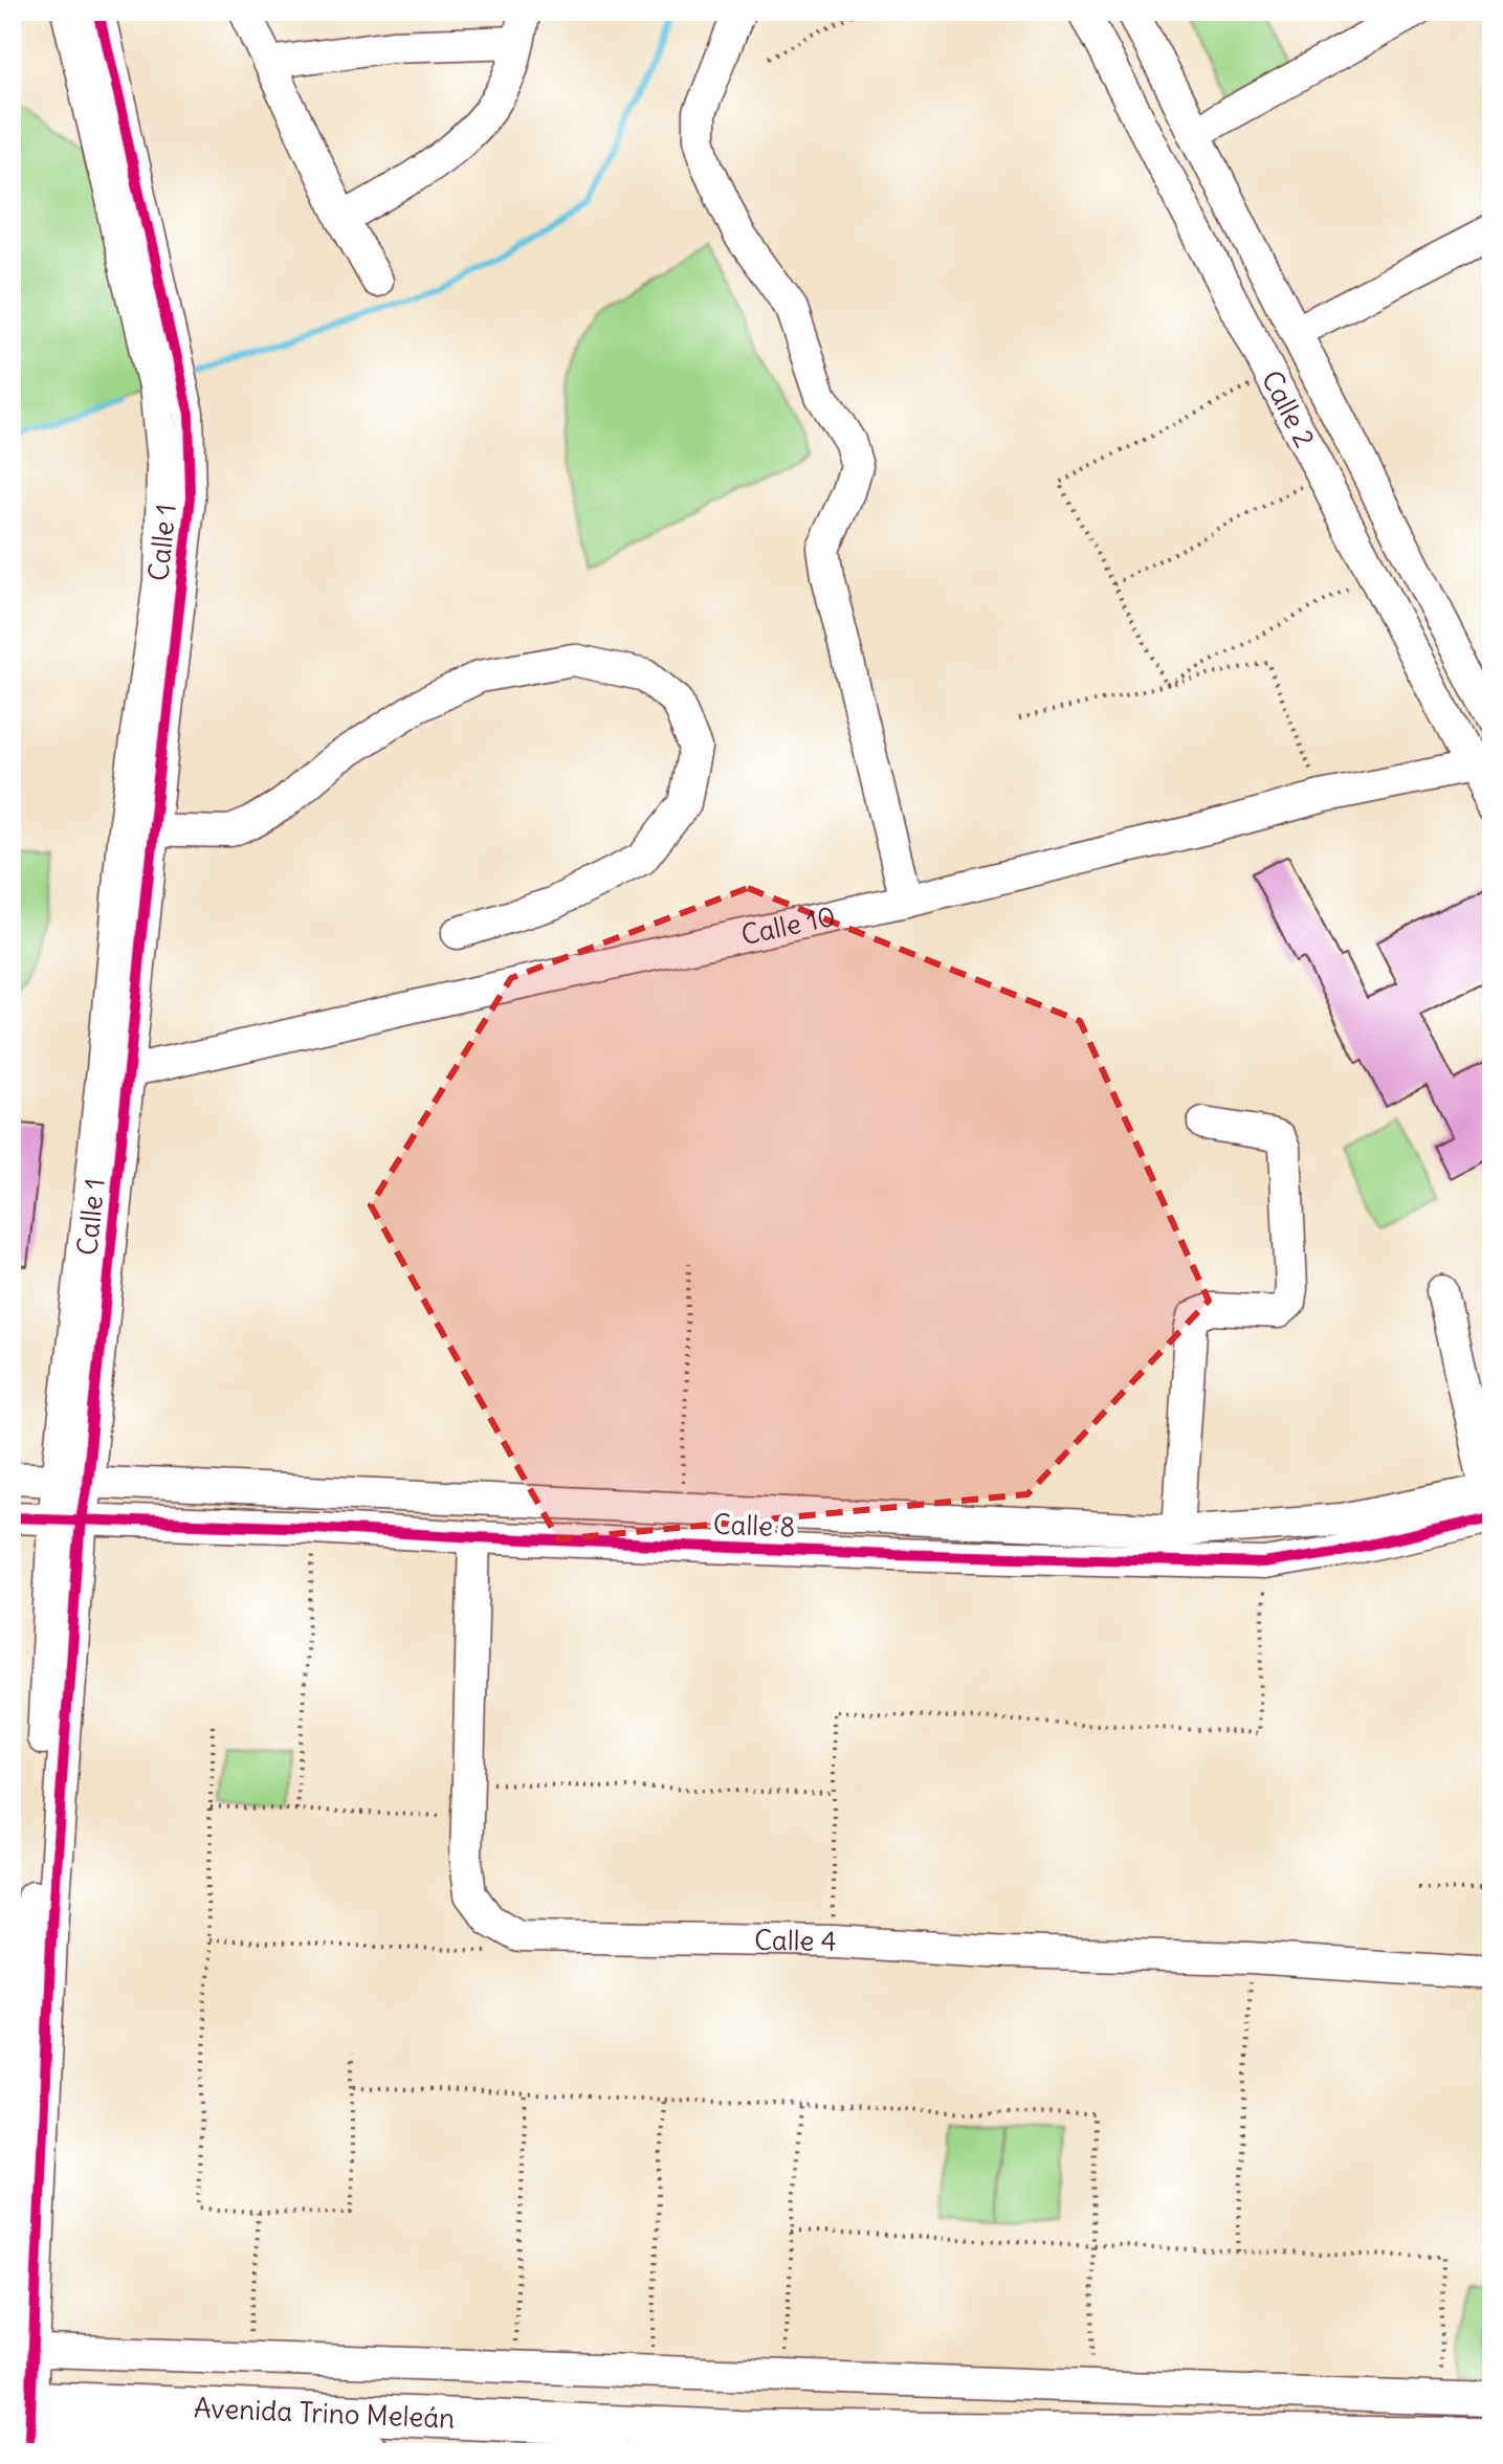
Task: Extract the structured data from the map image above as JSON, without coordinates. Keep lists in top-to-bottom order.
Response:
{
  "streets": {
    "main road": ["Avenida Trino Meleán"],
    "street": [
      "Calle 2",
      "Calle 1",
      "Calle 10",
      "Calle 8",
      "Calle 4"
    ]
  },
  "crossings": [
    ["Calle 2", "Calle 10"],
    ["Calle 1", "Calle 10"],
    ["Calle 1", "Calle 8"],
    ["Calle 1", "Avenida Trino Meleán"],
    ["Calle 8", "Calle 4"]
  ]
}
